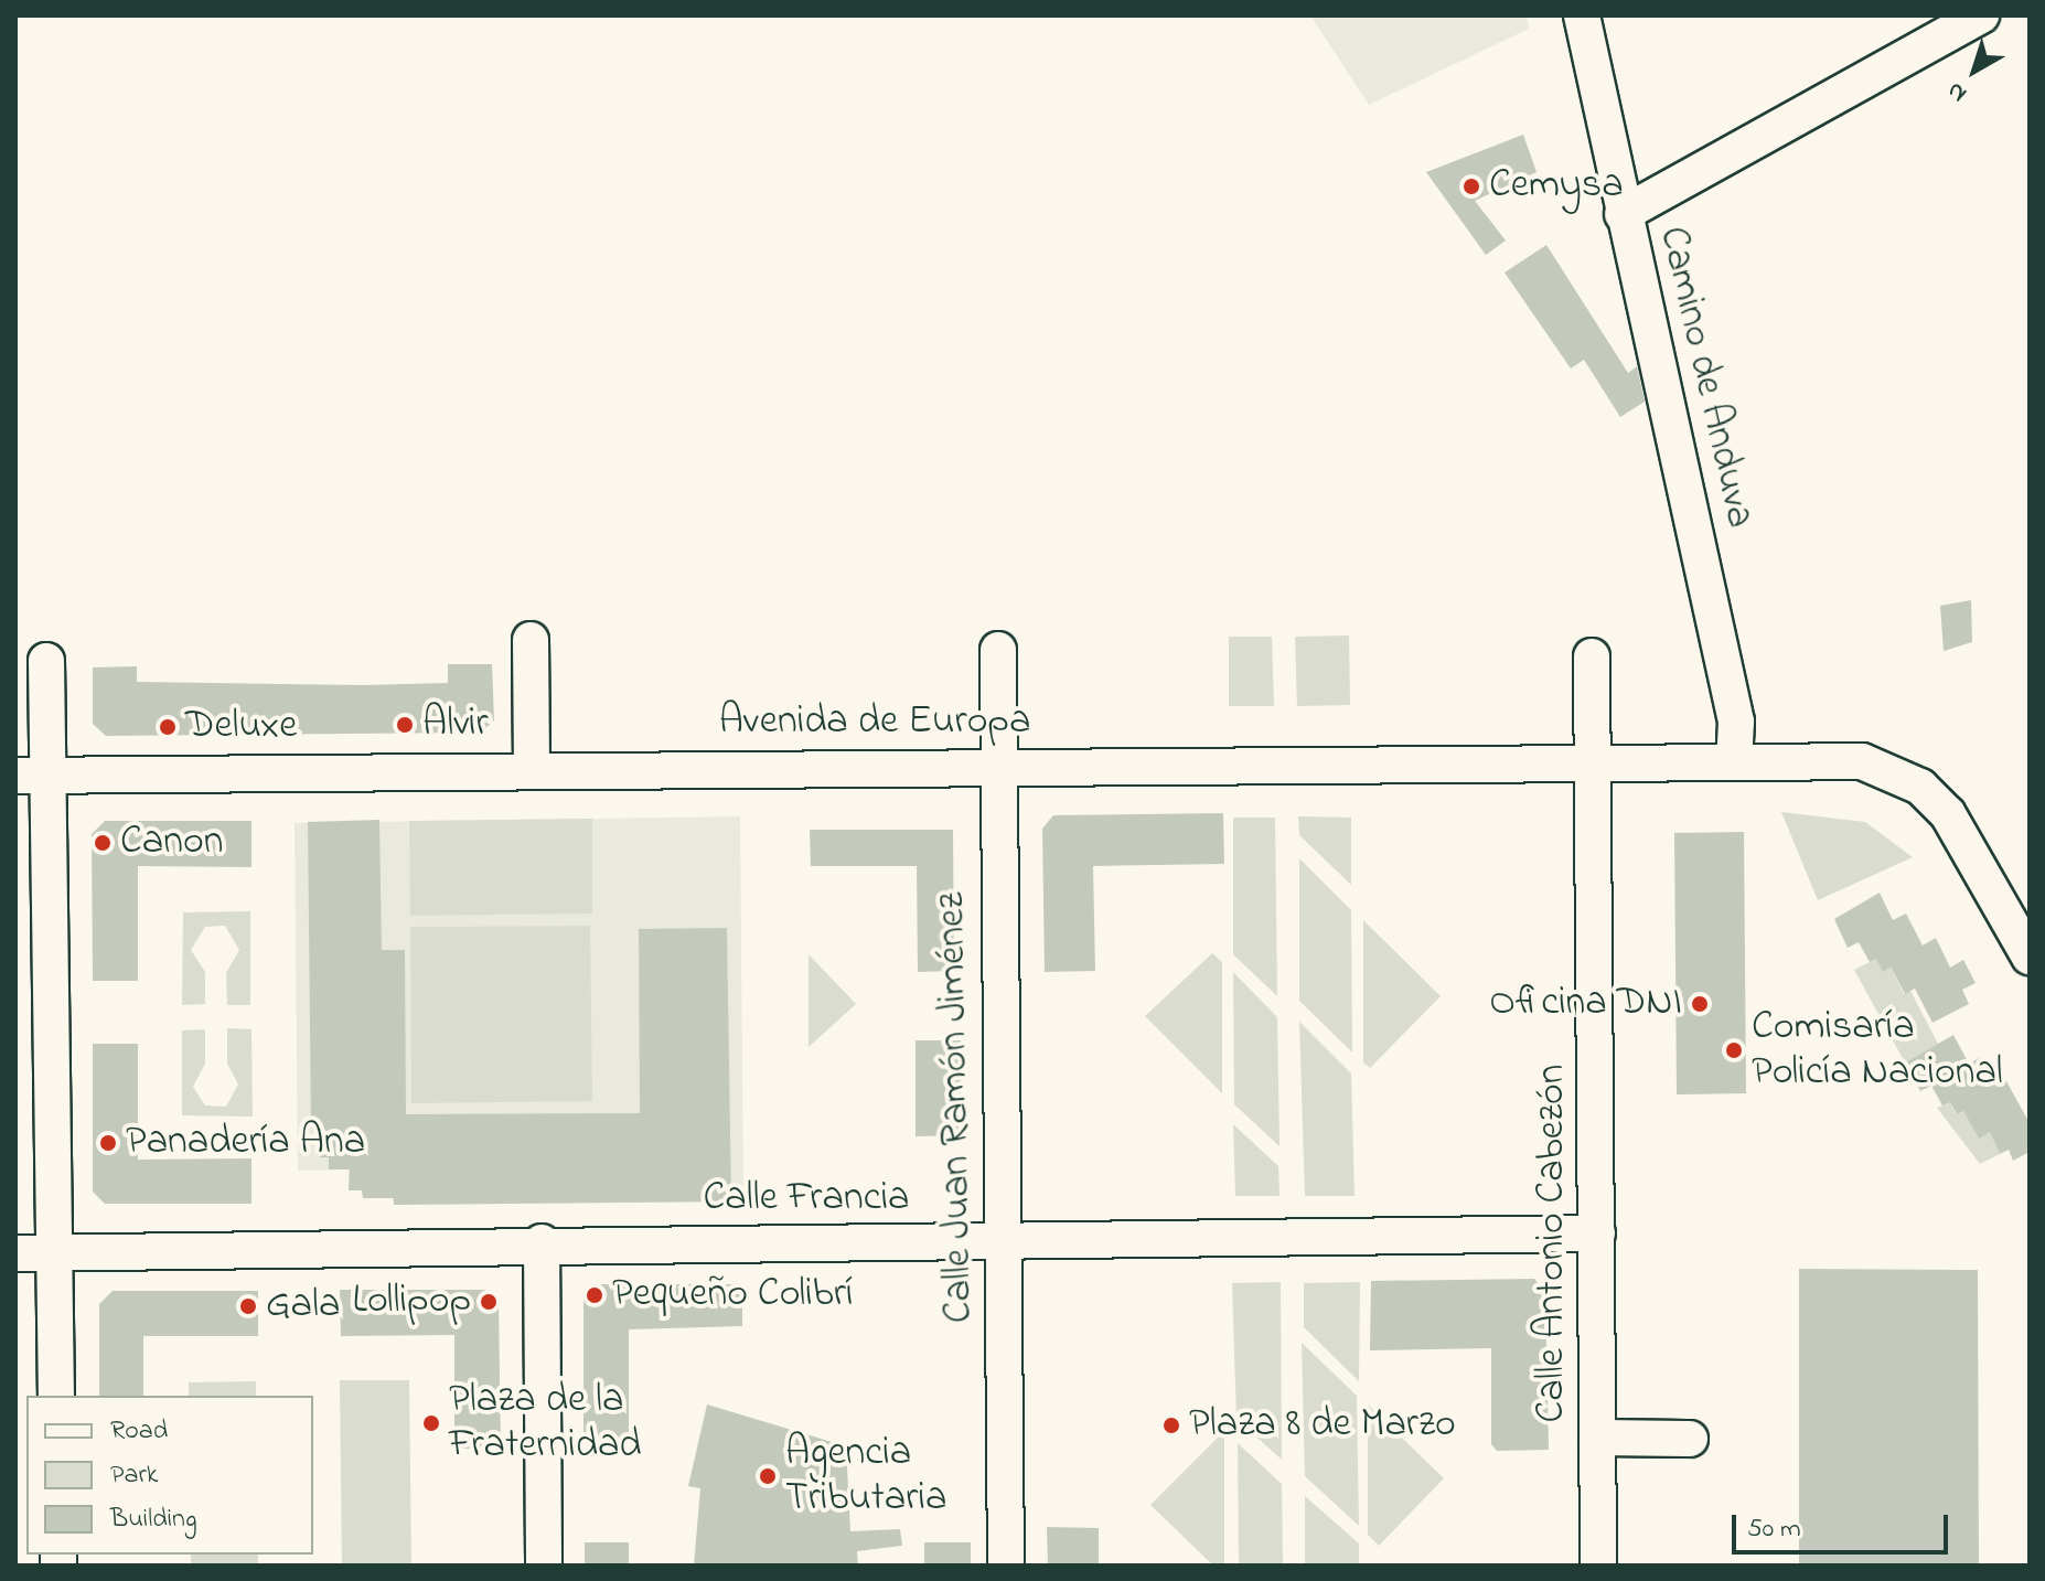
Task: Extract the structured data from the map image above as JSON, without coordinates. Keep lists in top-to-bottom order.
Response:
{
  "streets": {
    "street": [
      "Camino de Anduva",
      "Avenida de Europa",
      "Calle Juan Ramón Jiménez",
      "Calle Francia",
      "Calle Antonio Cabezón"
    ]
  },
  "crossings": [
    ["Camino de Anduva", "Avenida de Europa"],
    ["Avenida de Europa", "Calle Juan Ramón Jiménez"],
    ["Avenida de Europa", "Calle Antonio Cabezón"],
    ["Calle Juan Ramón Jiménez", "Calle Francia"],
    ["Calle Francia", "Calle Antonio Cabezón"]
  ],
  "places": [
    "Cemysa",
    "Alvir",
    "Deluxe",
    "Canon",
    "Oficina DNI",
    "Comisaría Policía Nacional",
    "Panadería Ana",
    "Pequeño Colibrí",
    "Lollipop",
    "Gala",
    "Plaza de la Fraternidad",
    "Plaza 8 de Marzo",
    "Agencia Tributaria"
  ],
  "legend": ["Road", "Park", "Building"],
  "scale_bar": "50 m",
  "north": "bottom left"
}
